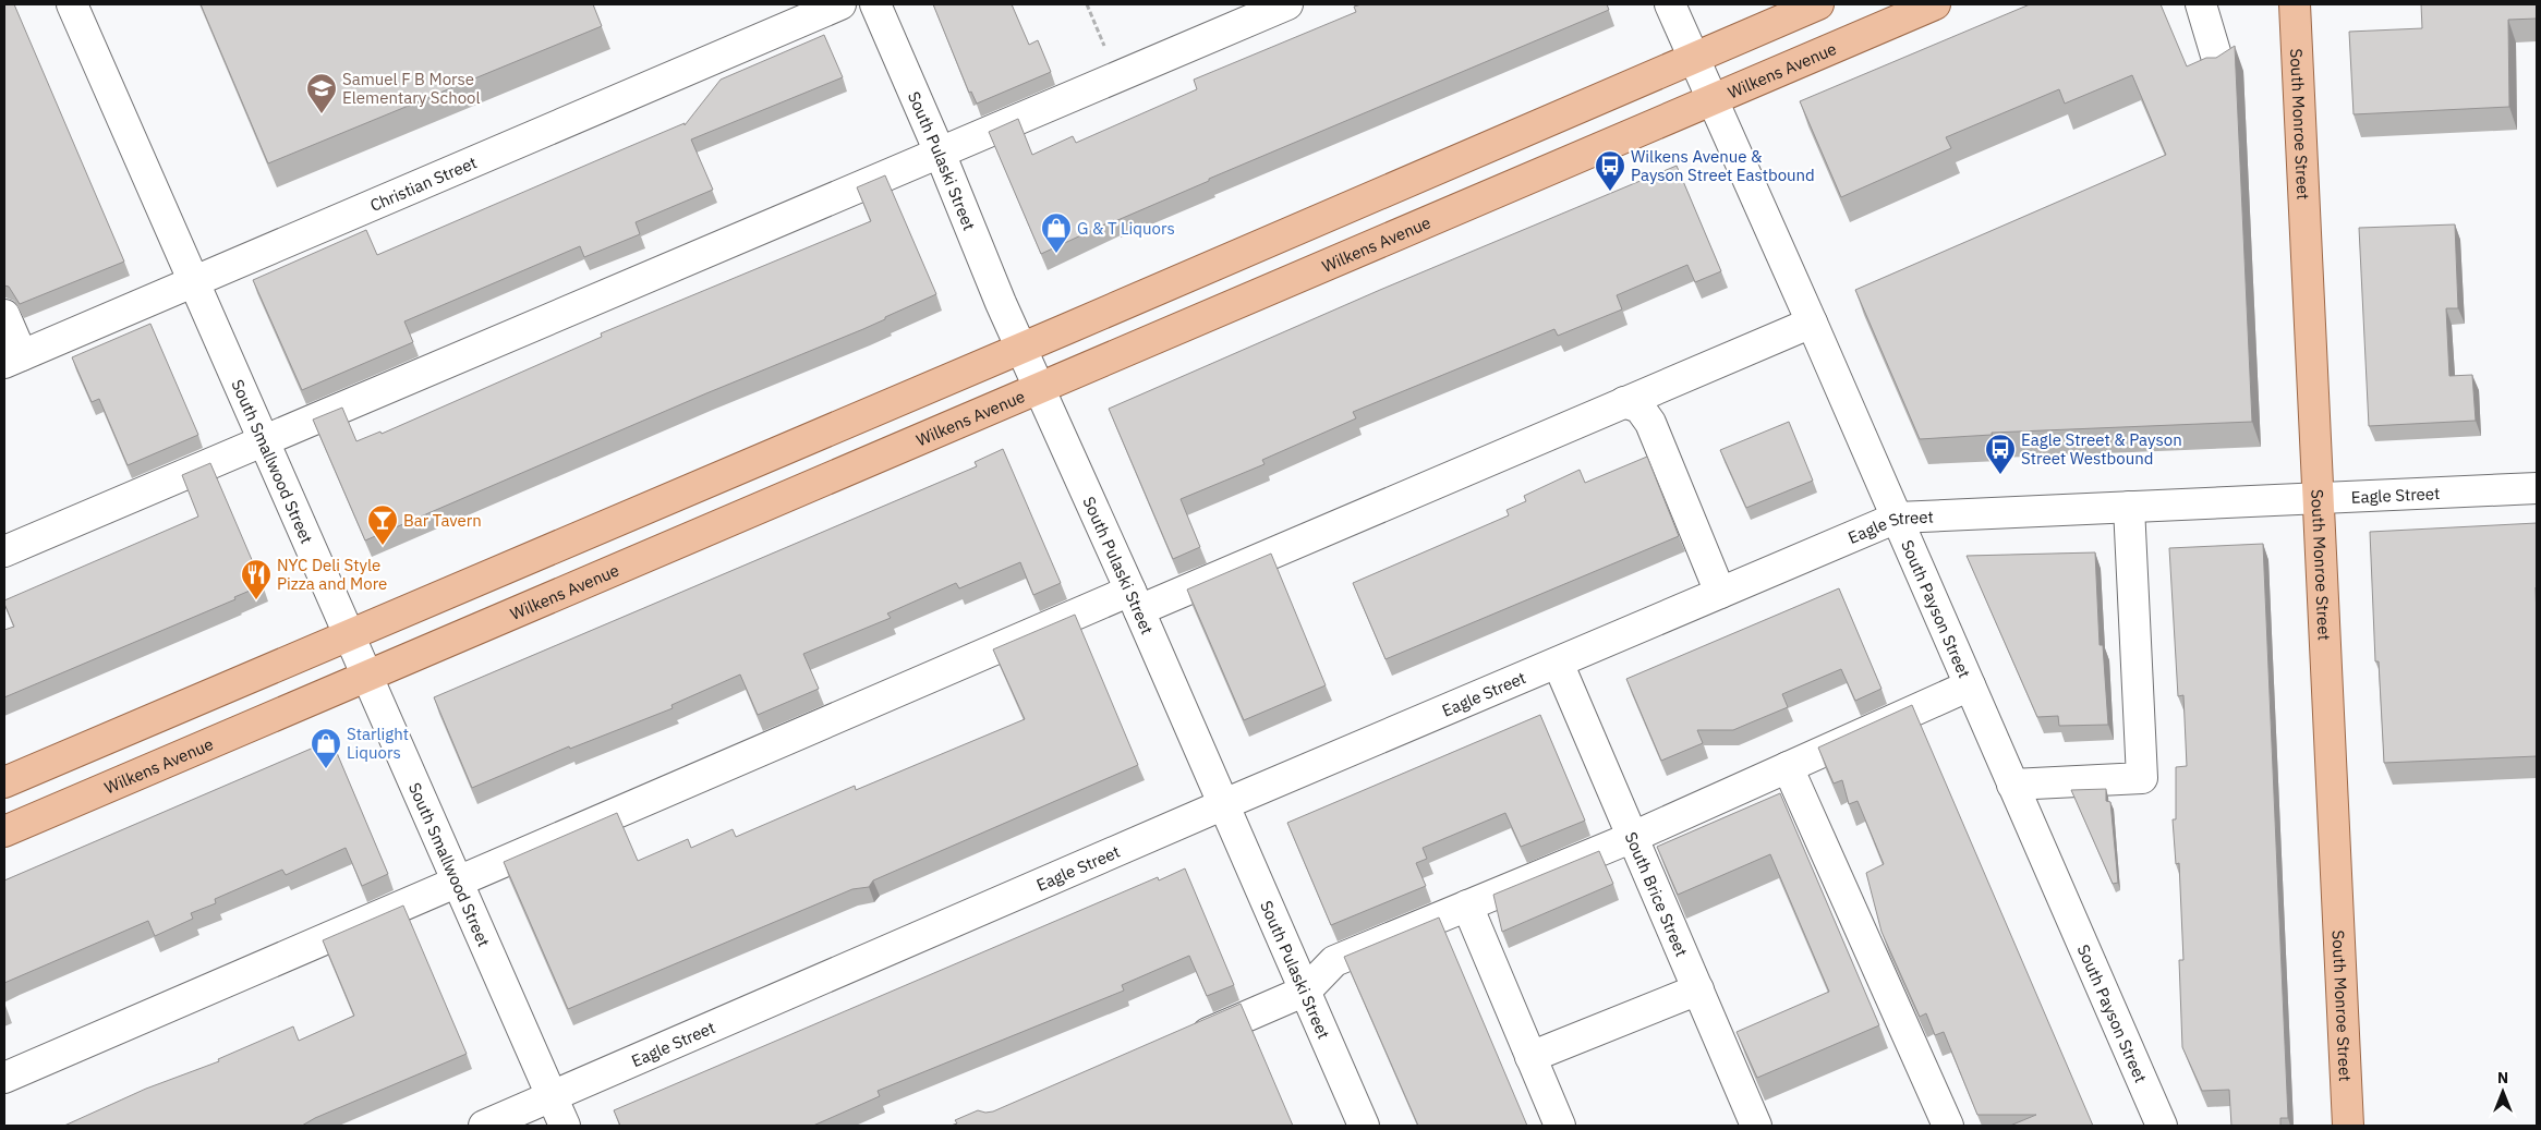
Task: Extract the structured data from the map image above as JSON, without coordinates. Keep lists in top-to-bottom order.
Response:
{
  "streets": {
    "main road": ["Wilkens Avenue", "South Monroe Street"],
    "street": [
      "South Pulaski Street",
      "Christian Street",
      "South Smallwood Street",
      "Eagle Street",
      "South Payson Street",
      "South Brice Street"
    ]
  },
  "crossings": [
    ["Wilkens Avenue", "South Pulaski Street"],
    ["Wilkens Avenue", "South Smallwood Street"],
    ["Wilkens Avenue", "South Payson Street"],
    ["South Monroe Street", "Eagle Street"],
    ["South Pulaski Street", "Eagle Street"],
    ["Christian Street", "South Smallwood Street"],
    ["South Smallwood Street", "Eagle Street"],
    ["Eagle Street", "South Payson Street"],
    ["Eagle Street", "South Brice Street"]
  ],
  "places": {
    "school or university": ["Samuel F B Morse Elementary School"],
    "bus stop": ["Wilkens Avenue & Payson Street Eastbound", "Eagle Street & Payson Street Westbound"],
    "shop": ["G & T Liquors", "Starlight Liquors"],
    "bar": ["Bar Tavern"],
    "restaurant": ["NYC Deli Style Pizza and More"]
  },
  "north": "top"
}
